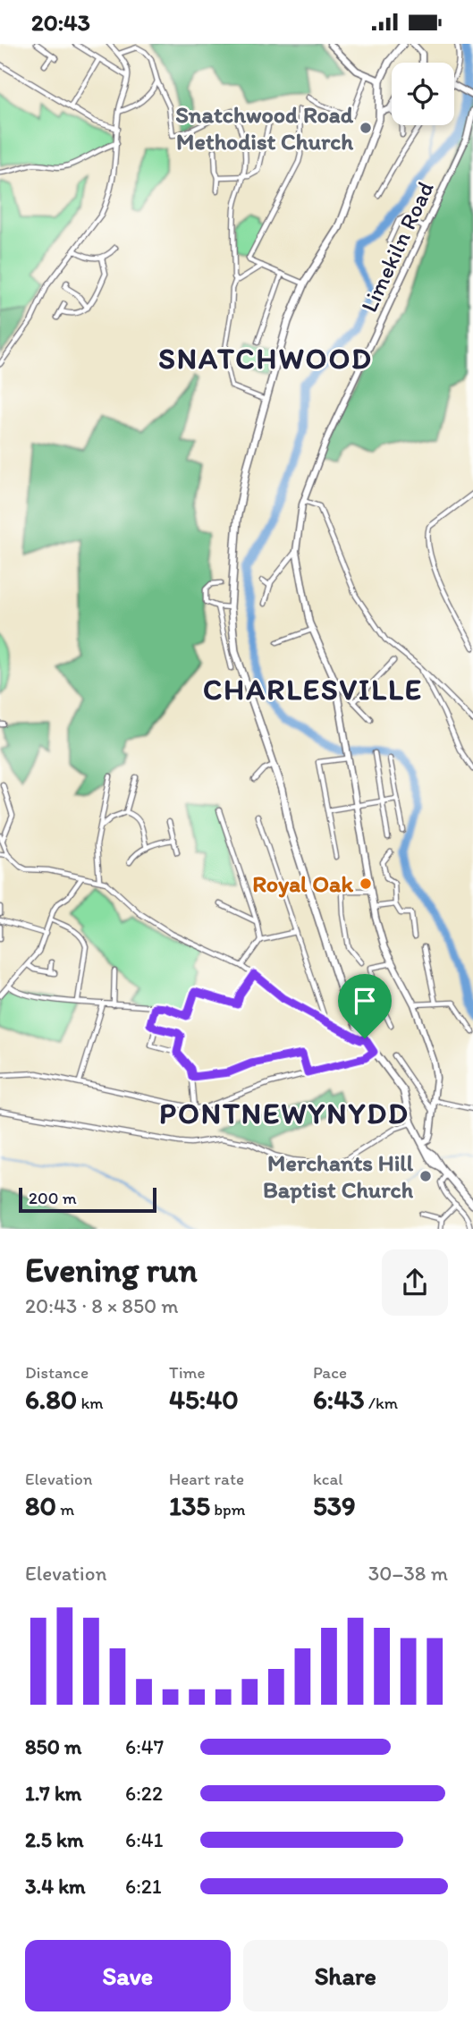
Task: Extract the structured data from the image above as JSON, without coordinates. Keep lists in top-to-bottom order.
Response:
{
  "streets": {
    "main road": ["Limekiln Road"]
  },
  "districts": ["SNATCHWOOD", "CHARLESVILLE", "PONTNEWYNYDD"],
  "places": ["Snatchwood Road Methodist Church", "Royal Oak", "Merchants Hill Baptist Church"],
  "scale_bar": "200 m",
  "page": {
    "status": "20:43",
    "scale": "200 m",
    "heading": ["Evening run", "20:43 · 8 × 850 m"],
    "stats": [
      ["Distance", "6.80 km"],
      ["Time", "45:40"],
      ["Pace", "6:43 /km"],
      ["Elevation", "80 m"],
      ["Heart rate", "135 bpm"],
      ["kcal", "539"]
    ],
    "chart": ["Elevation", "30–38 m"],
    "list": [
      {
        "name": "850 m",
        "note": "6:47"
      },
      {
        "name": "1.7 km",
        "note": "6:22"
      },
      {
        "name": "2.5 km",
        "note": "6:41"
      },
      {
        "name": "3.4 km",
        "note": "6:21"
      }
    ],
    "buttons": ["Save", "Share"]
  }
}
